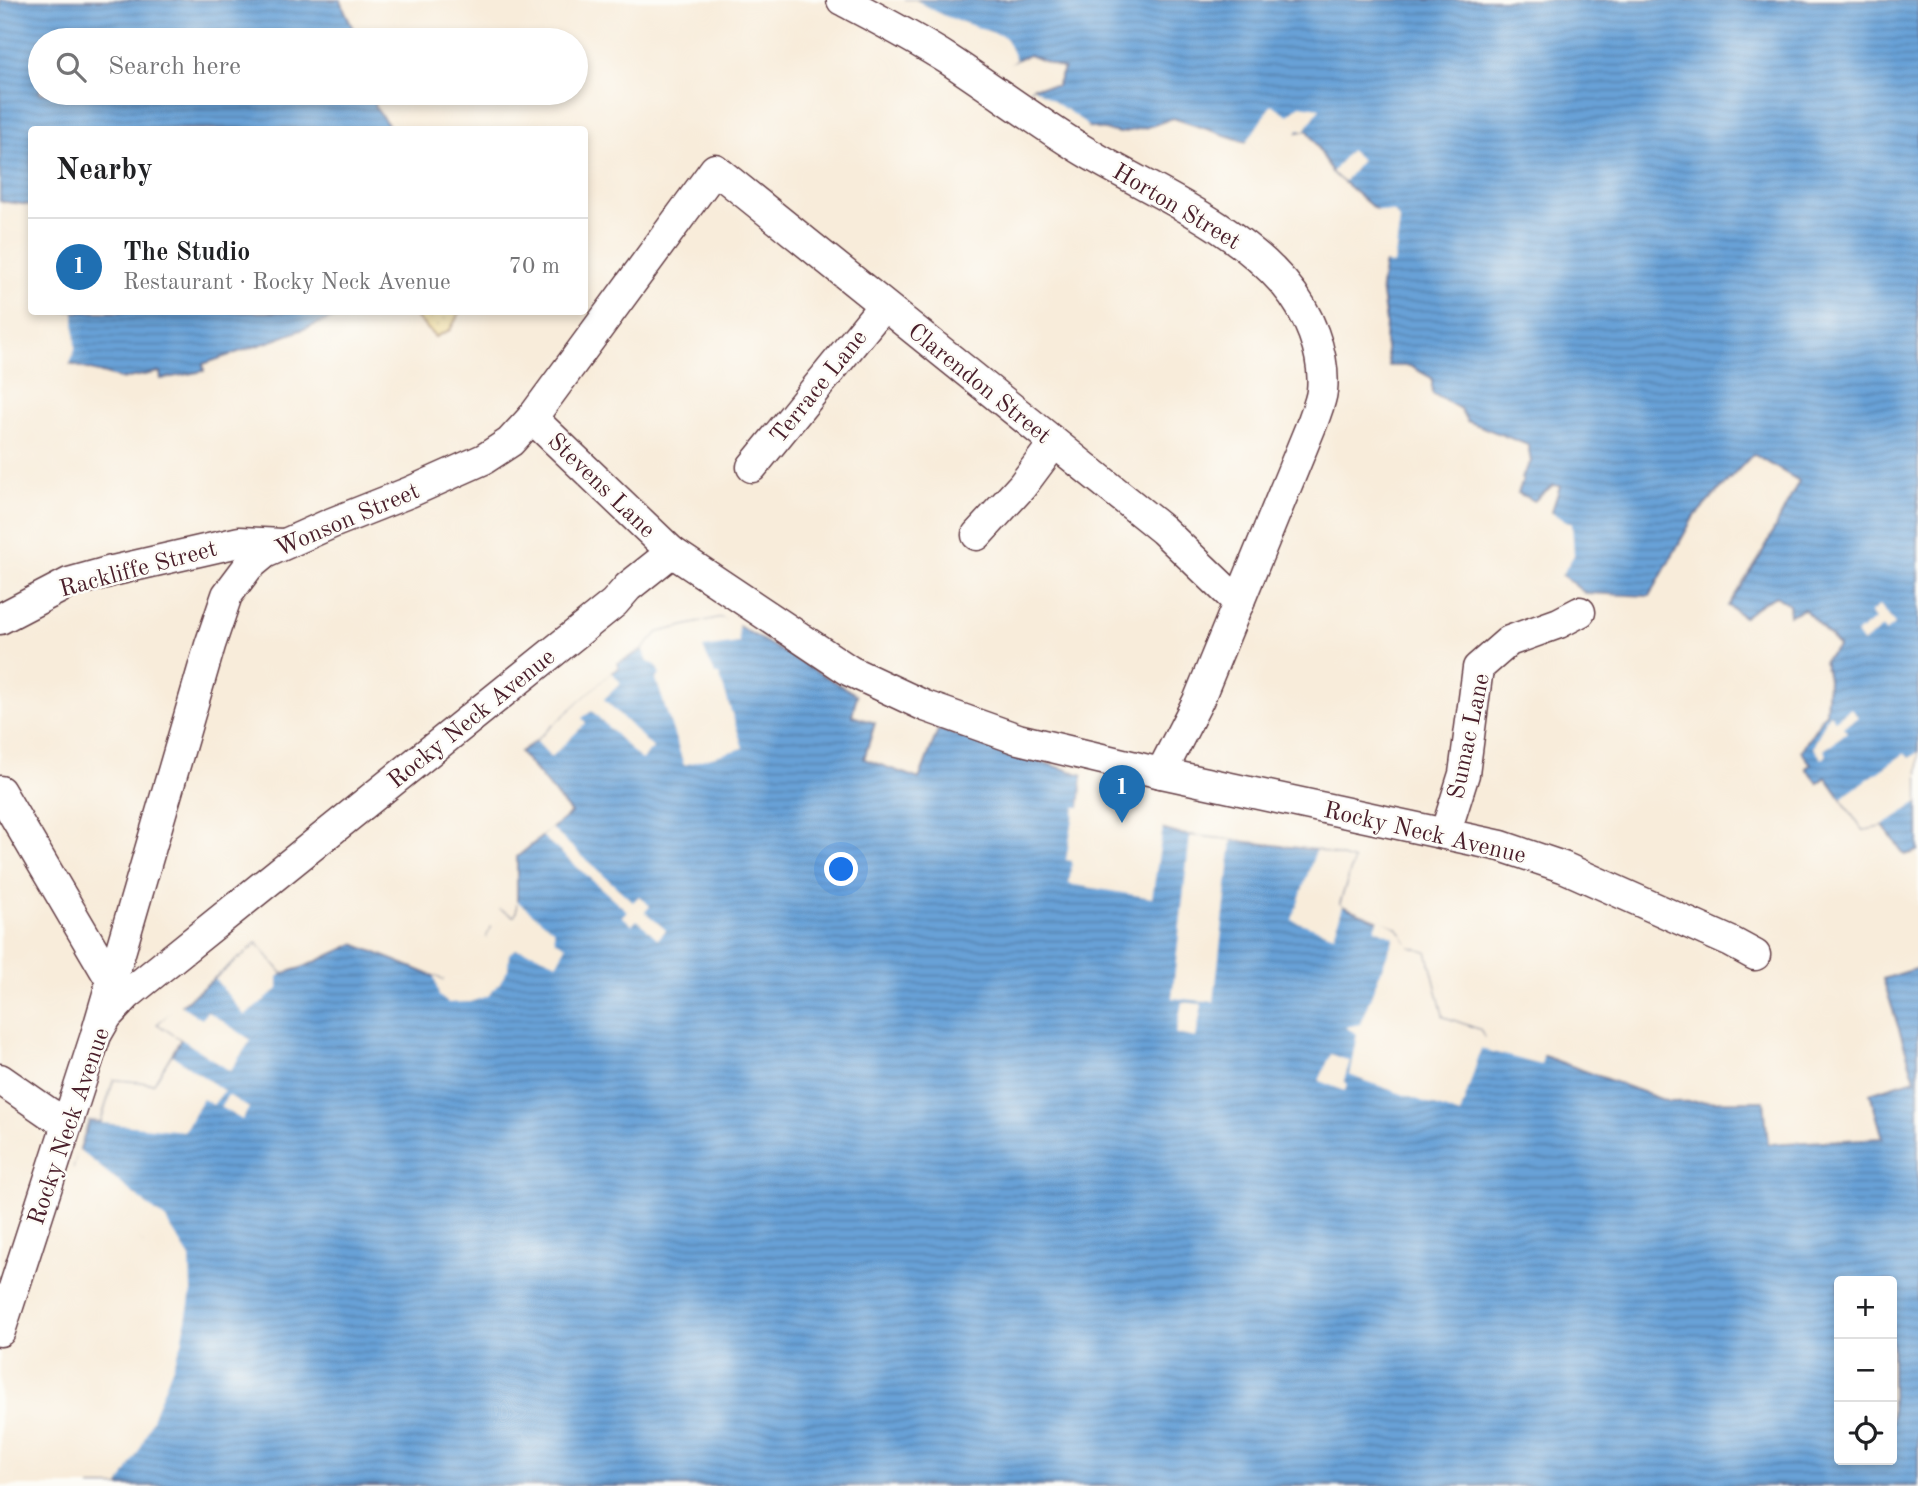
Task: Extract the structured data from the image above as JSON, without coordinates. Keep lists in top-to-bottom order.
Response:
{
  "streets": {
    "street": [
      "Horton Street",
      "Clarendon Street",
      "Terrace Lane",
      "Stevens Lane",
      "Wonson Street",
      "Rackliffe Street",
      "Rocky Neck Avenue",
      "Sumac Lane"
    ]
  },
  "crossings": [
    ["Horton Street", "Clarendon Street"],
    ["Clarendon Street", "Terrace Lane"],
    ["Clarendon Street", "Wonson Street"],
    ["Stevens Lane", "Wonson Street"],
    ["Stevens Lane", "Rocky Neck Avenue"],
    ["Wonson Street", "Rackliffe Street"],
    ["Wonson Street", "Rocky Neck Avenue"],
    ["Rocky Neck Avenue", "Sumac Lane"]
  ],
  "page": {
    "search": "Search here",
    "heading": "Nearby",
    "list": [
      {
        "mark": "1",
        "name": "The Studio",
        "note": "Restaurant · Rocky Neck Avenue",
        "value": "70 m"
      }
    ],
    "pins": "1",
    "map_buttons": ["+", "−"]
  }
}
